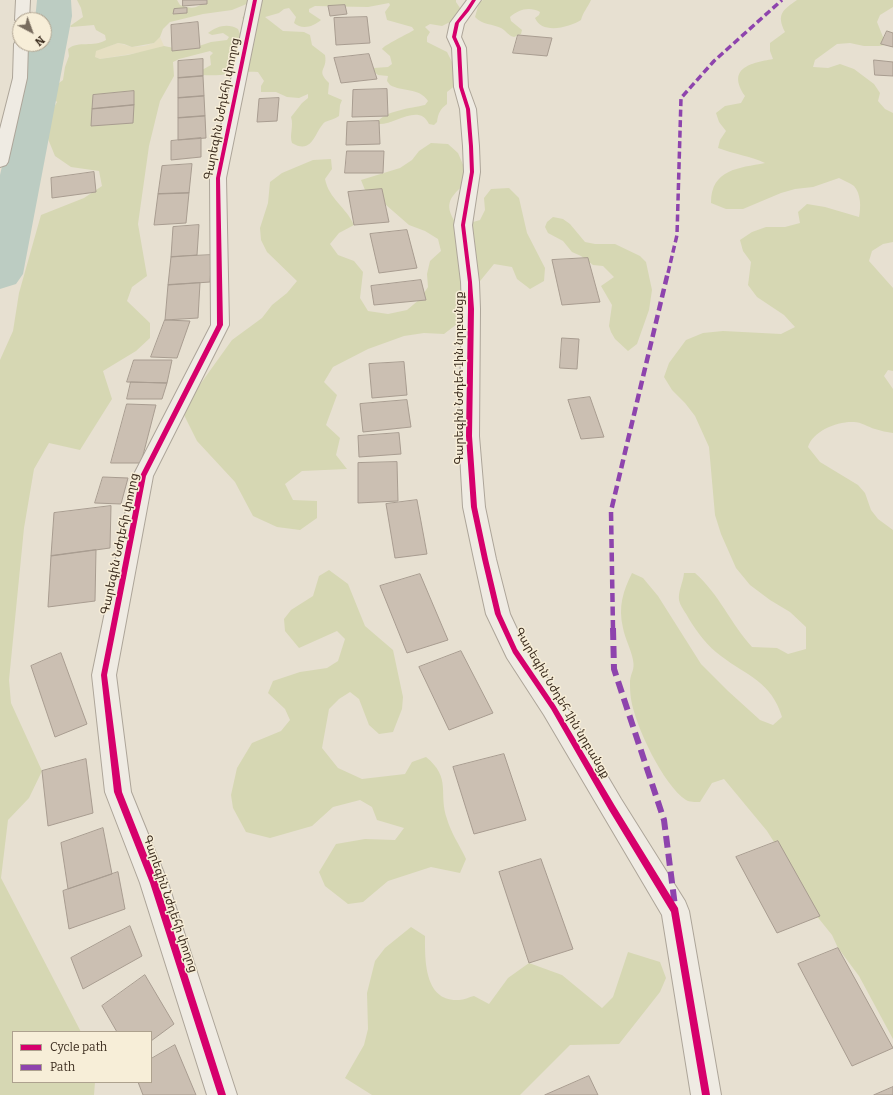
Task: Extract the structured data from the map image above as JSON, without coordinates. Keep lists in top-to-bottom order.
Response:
{
  "streets": {
    "street": ["Գարեգին Նժդեհի փողոց", "Գարեգին Նժդեհ 1ին նրբանցք"]
  },
  "legend": ["Cycle path", "Path"],
  "north": "bottom right"
}
